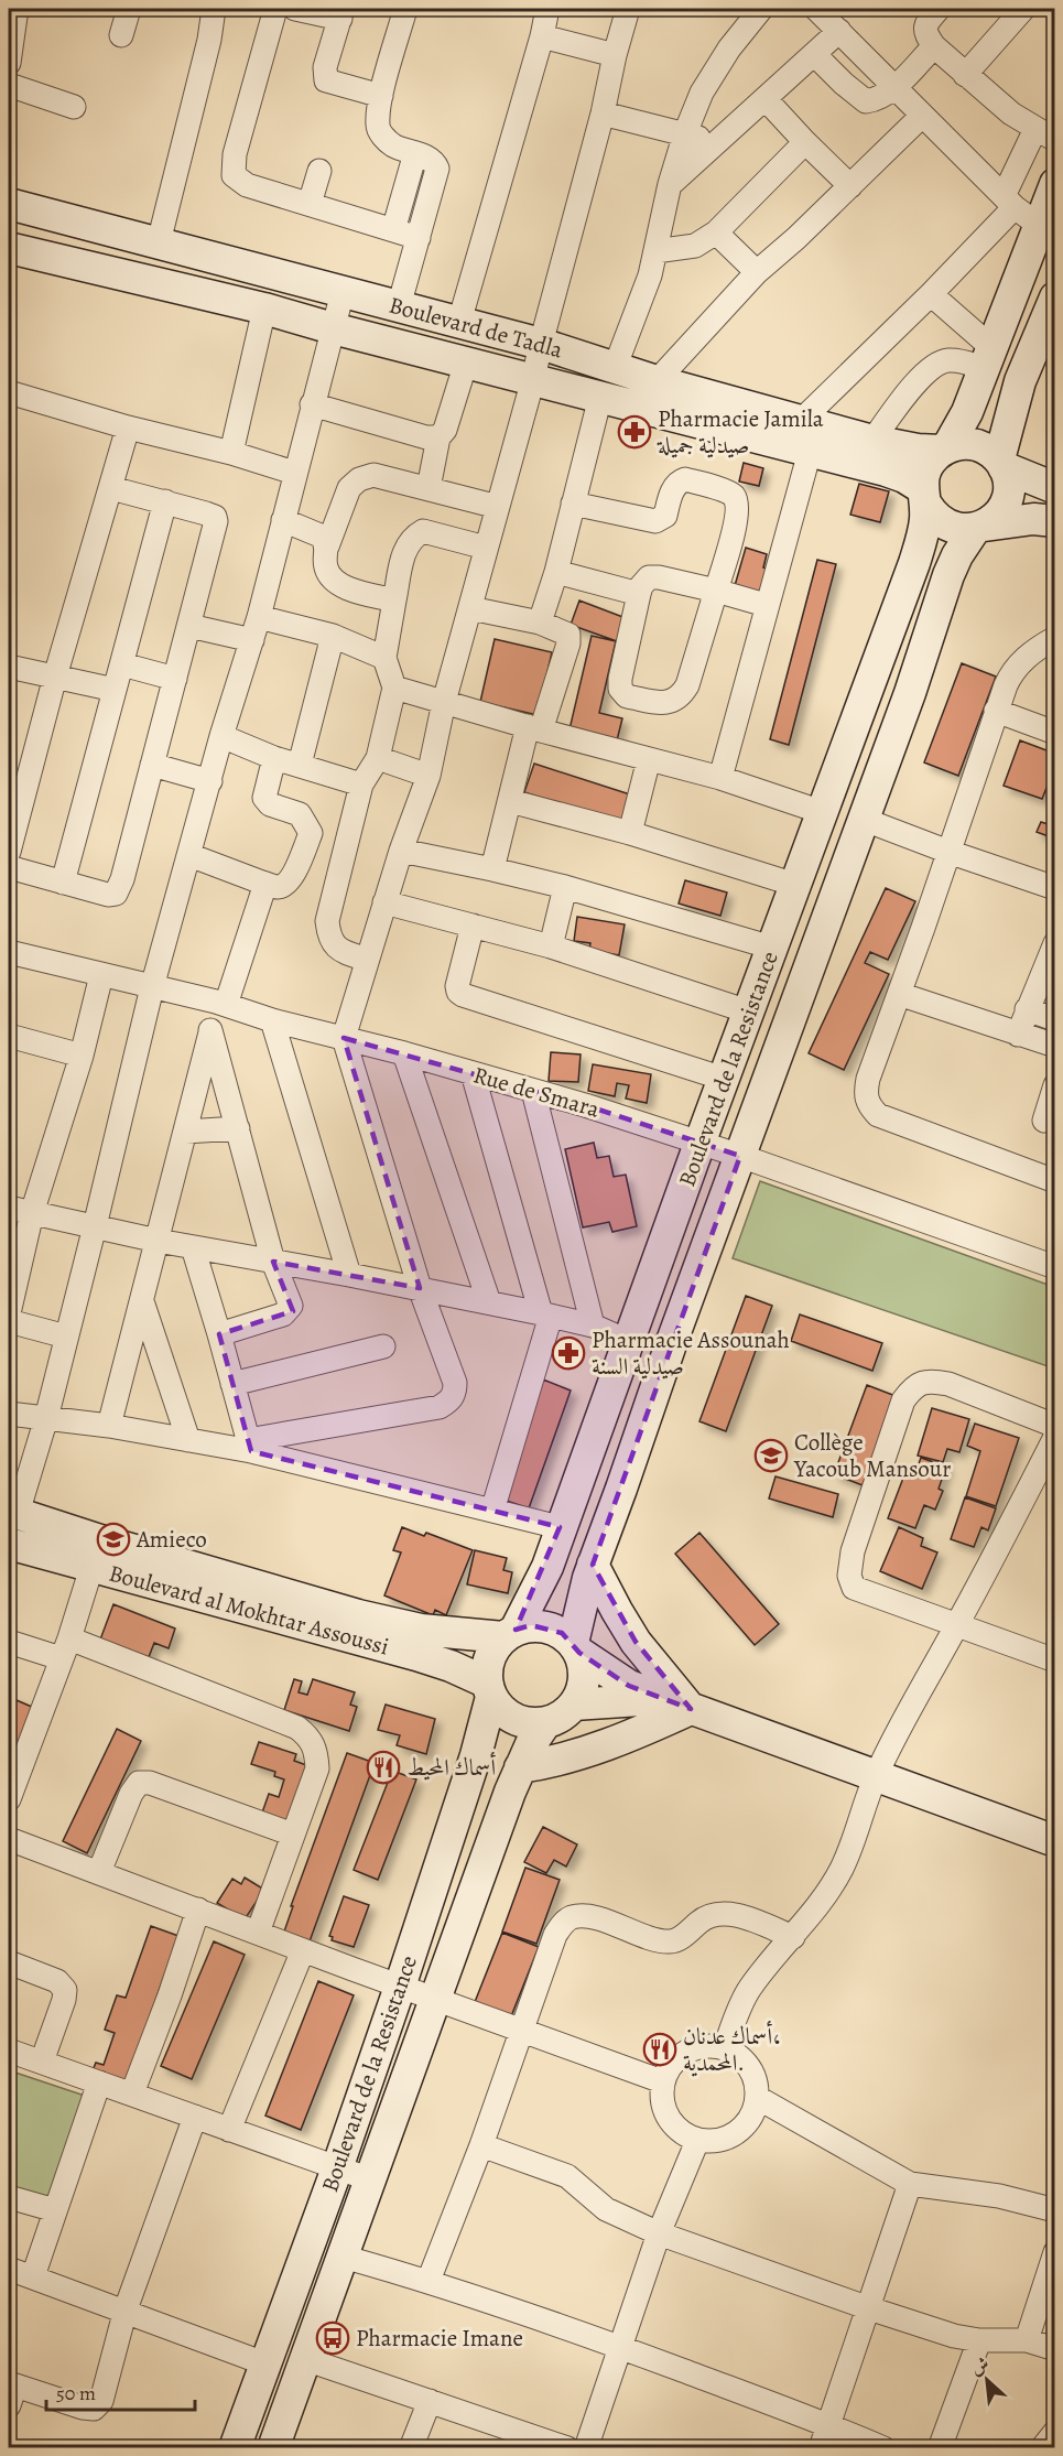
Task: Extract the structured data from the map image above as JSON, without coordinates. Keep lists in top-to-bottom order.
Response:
{
  "streets": {
    "main road": ["Boulevard de Tadla", "Boulevard de la Resistance", "Boulevard al Mokhtar Assoussi"],
    "street": ["Rue de Smara"]
  },
  "crossings": [
    ["Boulevard de Tadla", "Boulevard de la Resistance"],
    ["Boulevard de la Resistance", "Rue de Smara"],
    ["Boulevard de la Resistance", "Boulevard al Mokhtar Assoussi"]
  ],
  "places": {
    "pharmacy": ["Pharmacie Jamila صيدلية جميلة", "Pharmacie Assounah صيدلية السنة"],
    "school or university": ["Collège Yacoub Mansour", "Amieco"],
    "restaurant": ["أسماك المحيط", "أسماك عدنان، المحمدية."],
    "bus stop": ["Pharmacie Imane"]
  },
  "scale_bar": "50 m",
  "north": "top left"
}
